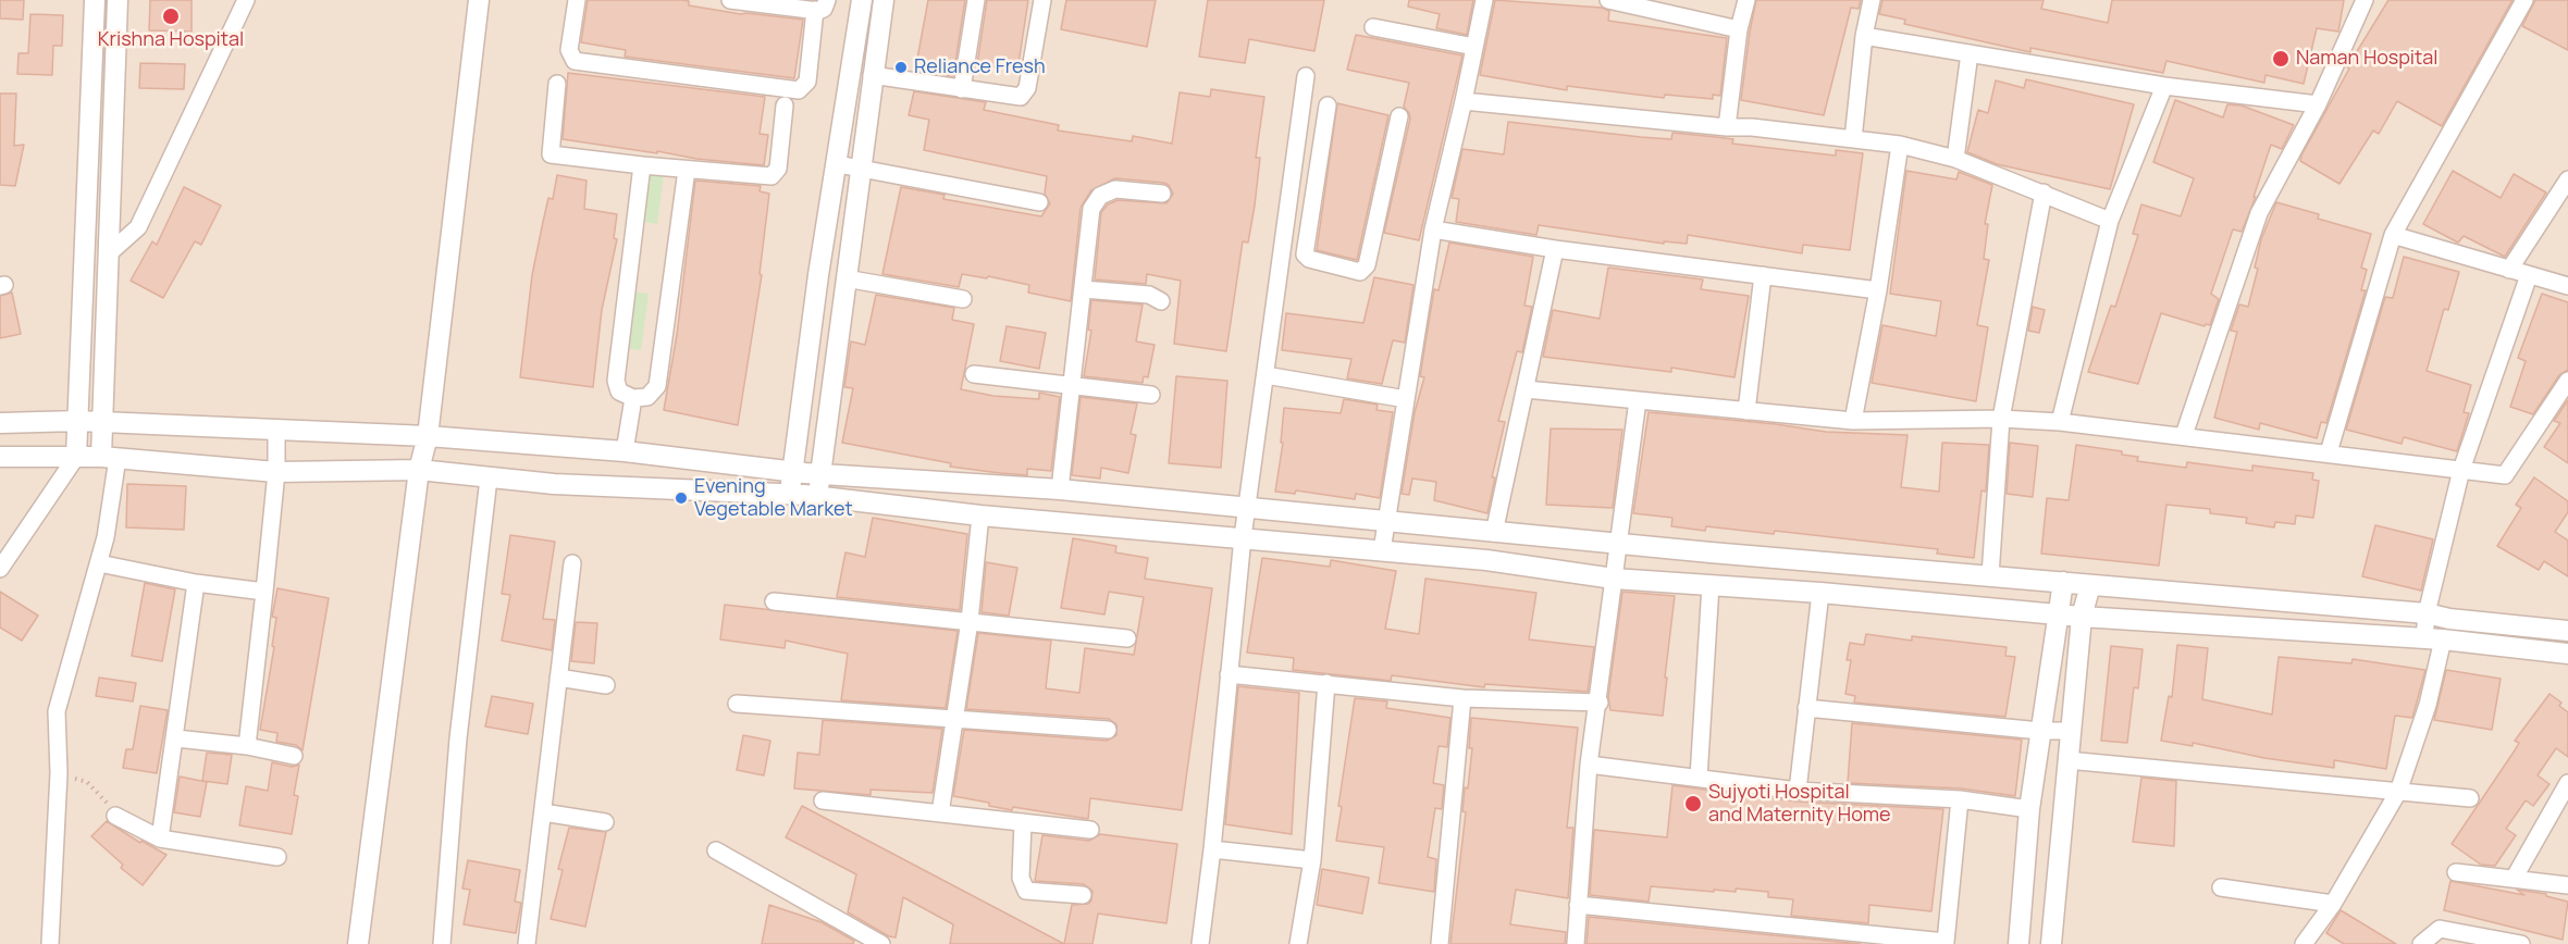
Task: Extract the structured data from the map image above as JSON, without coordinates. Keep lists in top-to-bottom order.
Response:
{
  "places": [
    "Krishna Hospital",
    "Naman Hospital",
    "Reliance Fresh",
    "Evening Vegetable Market",
    "Sujyoti Hospital and Maternity Home"
  ]
}
